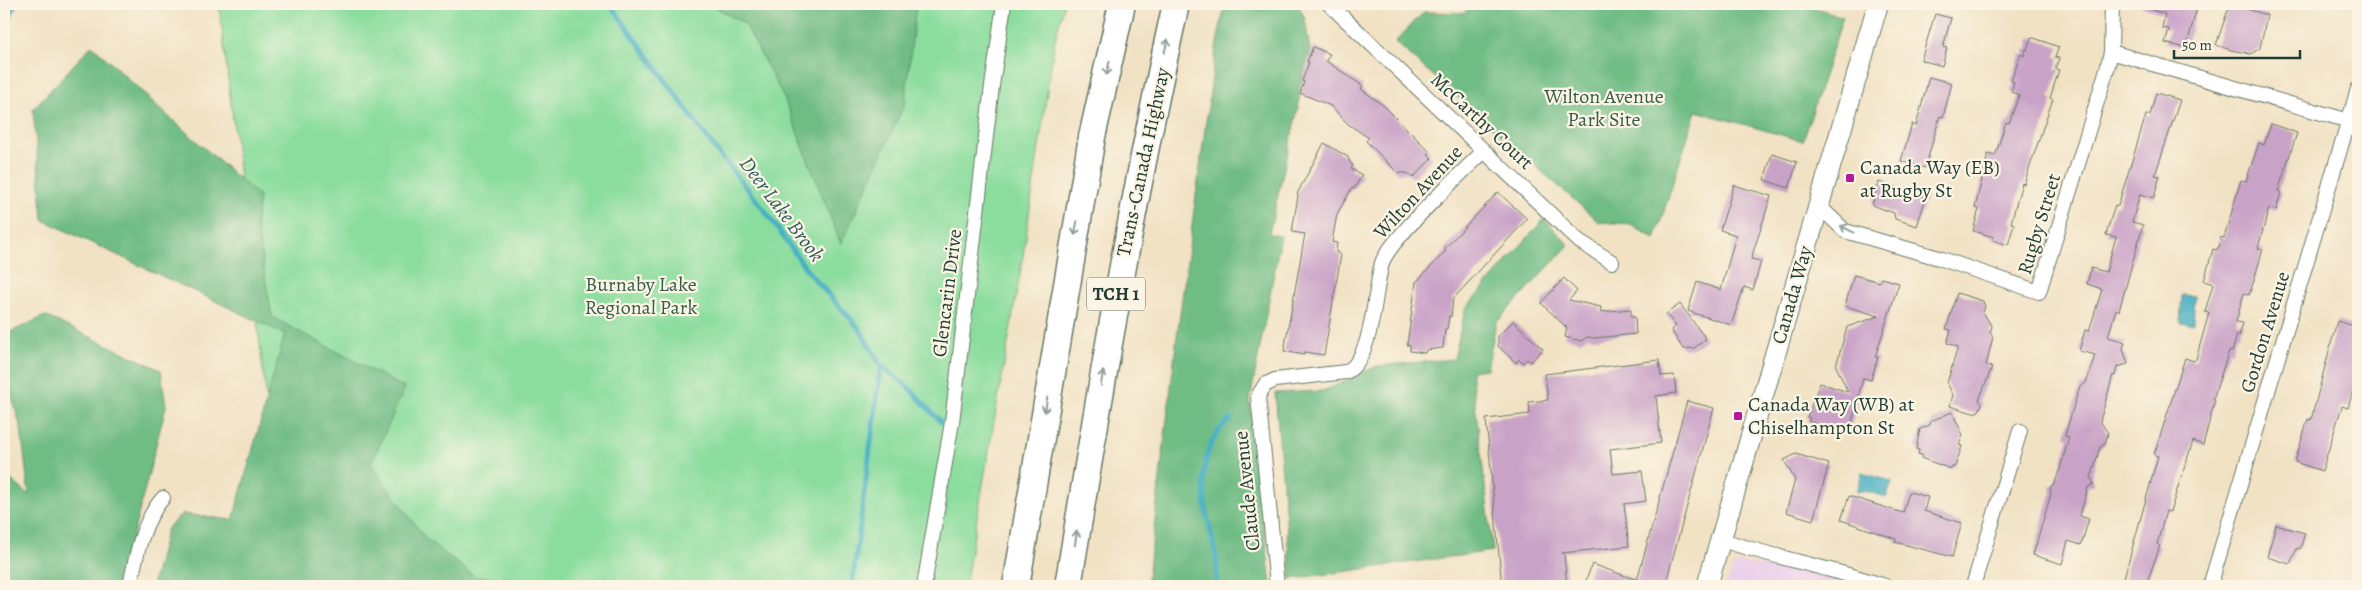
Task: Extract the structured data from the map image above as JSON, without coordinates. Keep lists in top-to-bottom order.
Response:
{
  "streets": {
    "highway": ["Trans-Canada Highway", "TCH 1"],
    "main road": ["Canada Way"],
    "street": [
      "McCarthy Court",
      "Wilton Avenue",
      "Rugby Street",
      "Glencarin Drive",
      "Gordon Avenue",
      "Claude Avenue"
    ]
  },
  "crossings": [
    ["McCarthy Court", "Wilton Avenue"],
    ["Wilton Avenue", "Claude Avenue"],
    ["Rugby Street", "Canada Way"]
  ],
  "water": ["Deer Lake Brook"],
  "parks": ["Wilton Avenue Park Site", "Burnaby Lake Regional Park"],
  "places": {
    "transit": ["Canada Way (EB) at Rugby St", "Canada Way (WB) at Chiselhampton St"]
  },
  "scale_bar": "50 m"
}
